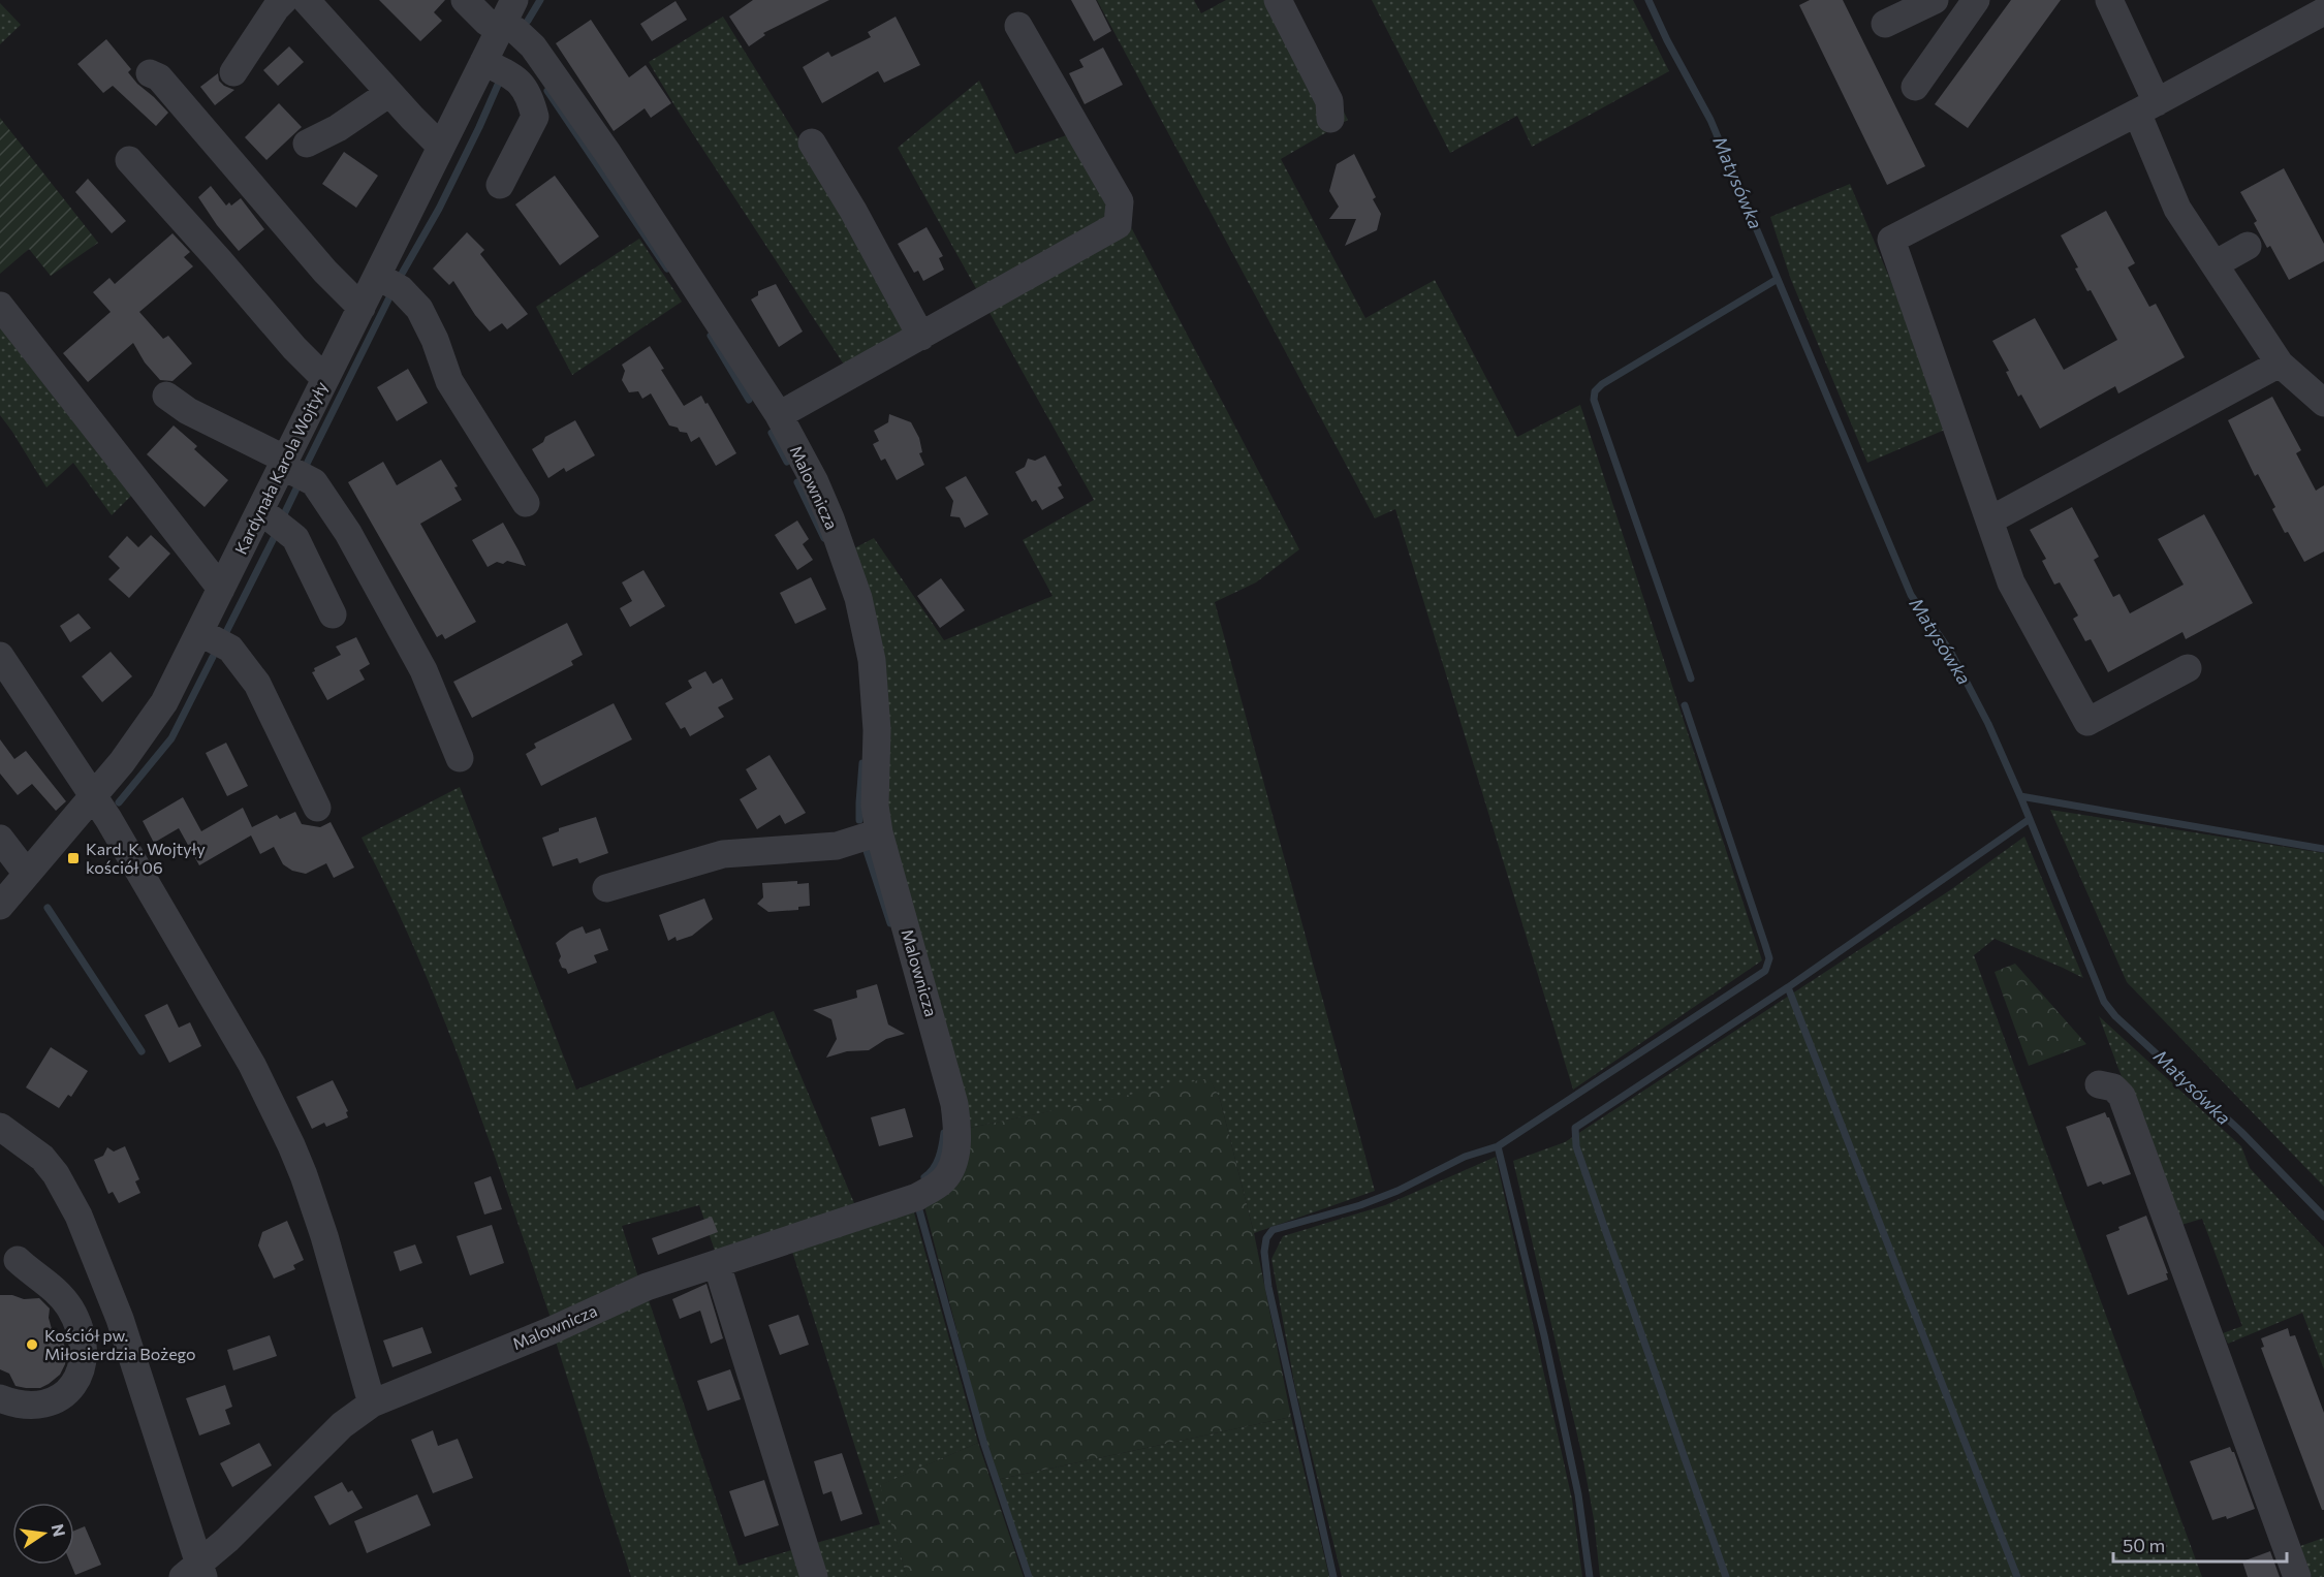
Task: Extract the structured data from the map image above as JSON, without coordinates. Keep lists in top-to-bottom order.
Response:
{
  "streets": {
    "street": ["Kardynała Karola Wojtyły", "Malownicza"]
  },
  "crossings": [
    ["Kardynała Karola Wojtyły", "Malownicza"]
  ],
  "water": ["Matysówka"],
  "places": {
    "transit": ["Kard. K. Wojtyły kościół 06"],
    "other": ["Kościół pw. Miłosierdzia Bożego"]
  },
  "scale_bar": "50 m",
  "north": "right"
}
